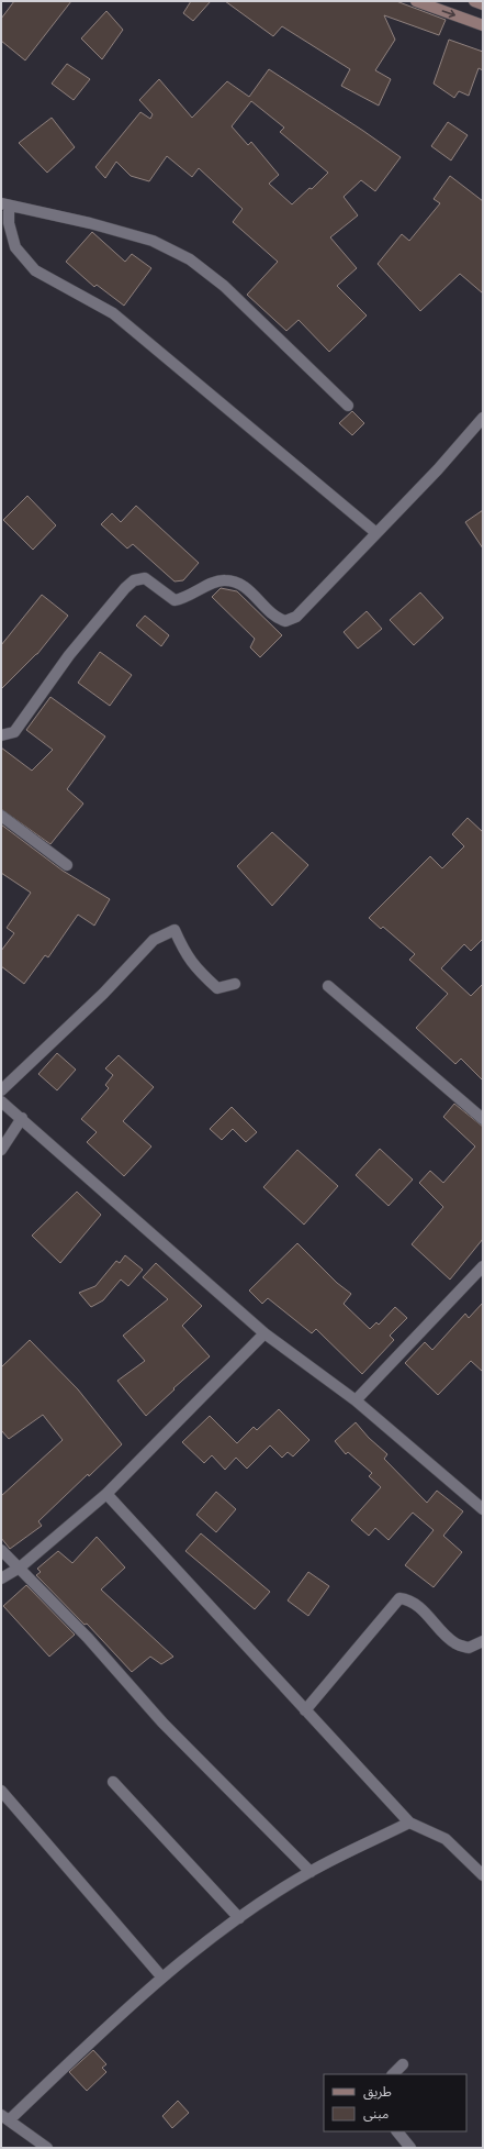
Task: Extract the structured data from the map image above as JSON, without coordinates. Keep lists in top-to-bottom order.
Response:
{
  "legend": ["طريق", "مبنى"]
}
